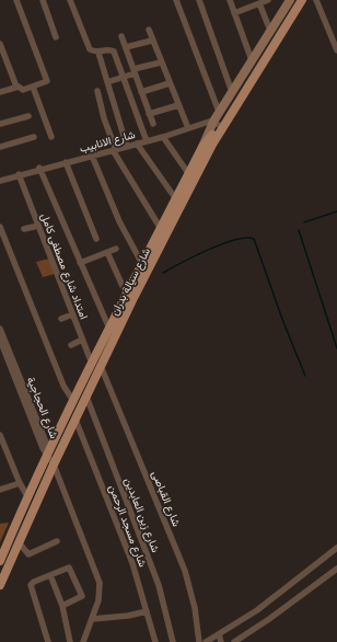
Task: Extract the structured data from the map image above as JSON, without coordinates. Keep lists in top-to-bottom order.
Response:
{
  "streets": {
    "main road": ["شارع سيالة بدران"],
    "street": [
      "شارع الانابيب",
      "امتداد شارع مصطفى كامل",
      "شارع الحجاجية",
      "شارع القباصى",
      "شارع زين العابدين",
      "شارع مسجد الرحمن"
    ]
  },
  "crossings": [
    ["شارع الانابيب", "امتداد شارع مصطفى كامل"],
    ["شارع الانابيب", "شارع سيالة بدران"],
    ["امتداد شارع مصطفى كامل", "شارع سيالة بدران"],
    ["شارع سيالة بدران", "شارع الحجاجية"],
    ["شارع سيالة بدران", "شارع القباصى"],
    ["شارع سيالة بدران", "شارع زين العابدين"],
    ["شارع سيالة بدران", "شارع مسجد الرحمن"]
  ]
}
